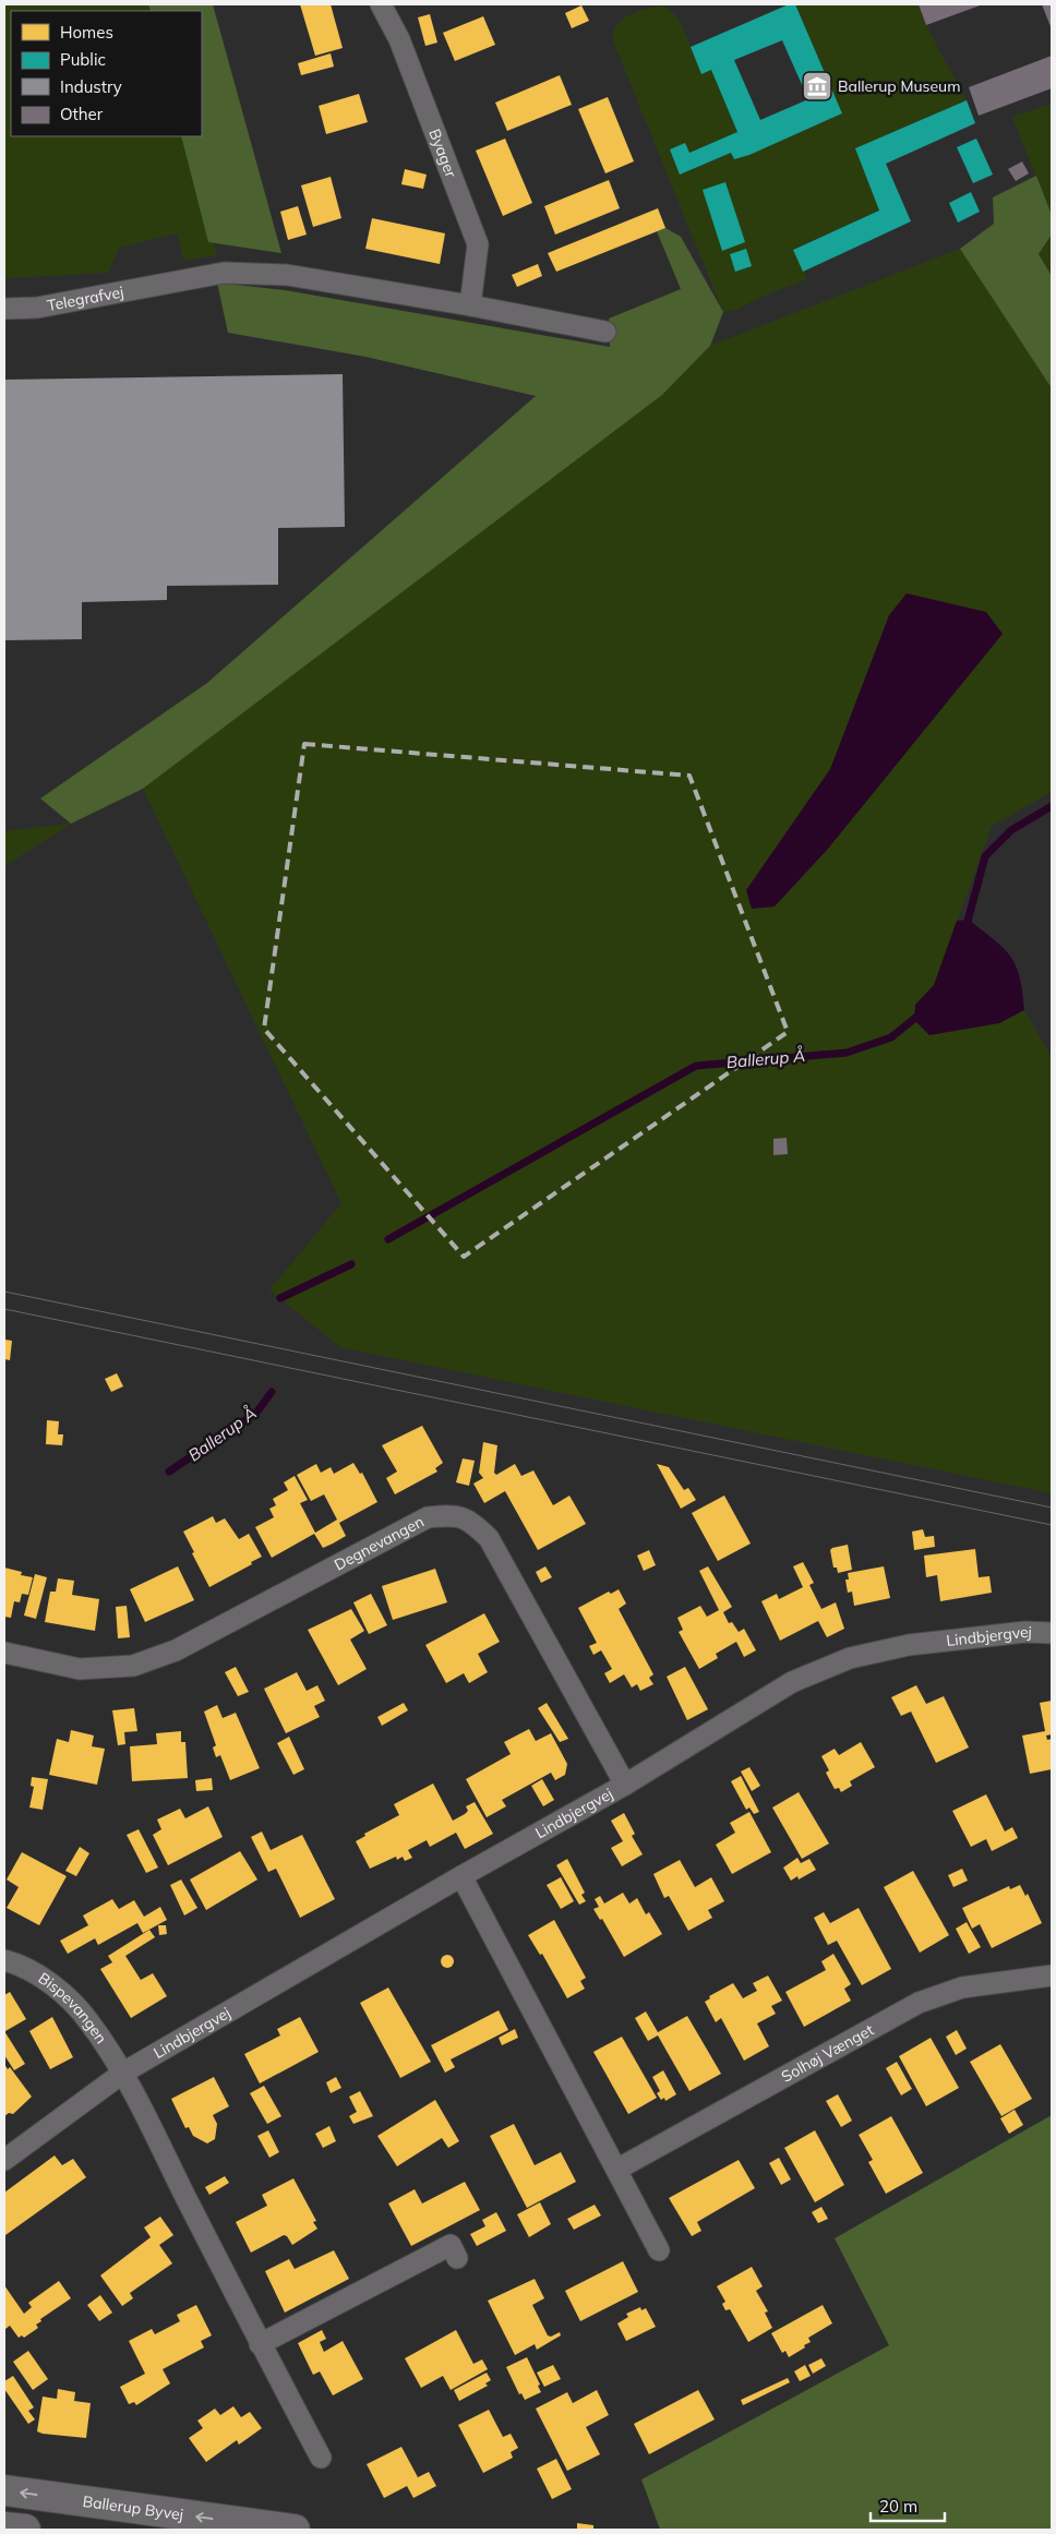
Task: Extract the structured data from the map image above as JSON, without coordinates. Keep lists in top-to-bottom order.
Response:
{
  "streets": {
    "main road": ["Ballerup Byvej"],
    "street": [
      "Byager",
      "Telegrafvej",
      "Degnevangen",
      "Lindbjergvej",
      "Bispevangen",
      "Solhøj Vænget"
    ]
  },
  "crossings": [
    ["Byager", "Telegrafvej"],
    ["Degnevangen", "Lindbjergvej"],
    ["Lindbjergvej", "Bispevangen"]
  ],
  "one_way": ["Ballerup Byvej"],
  "water": ["Ballerup Å"],
  "places": {
    "museum": ["Ballerup Museum"]
  },
  "legend": [
    "Homes",
    "Public",
    "Industry",
    "Other"
  ],
  "scale_bar": "20 m"
}
